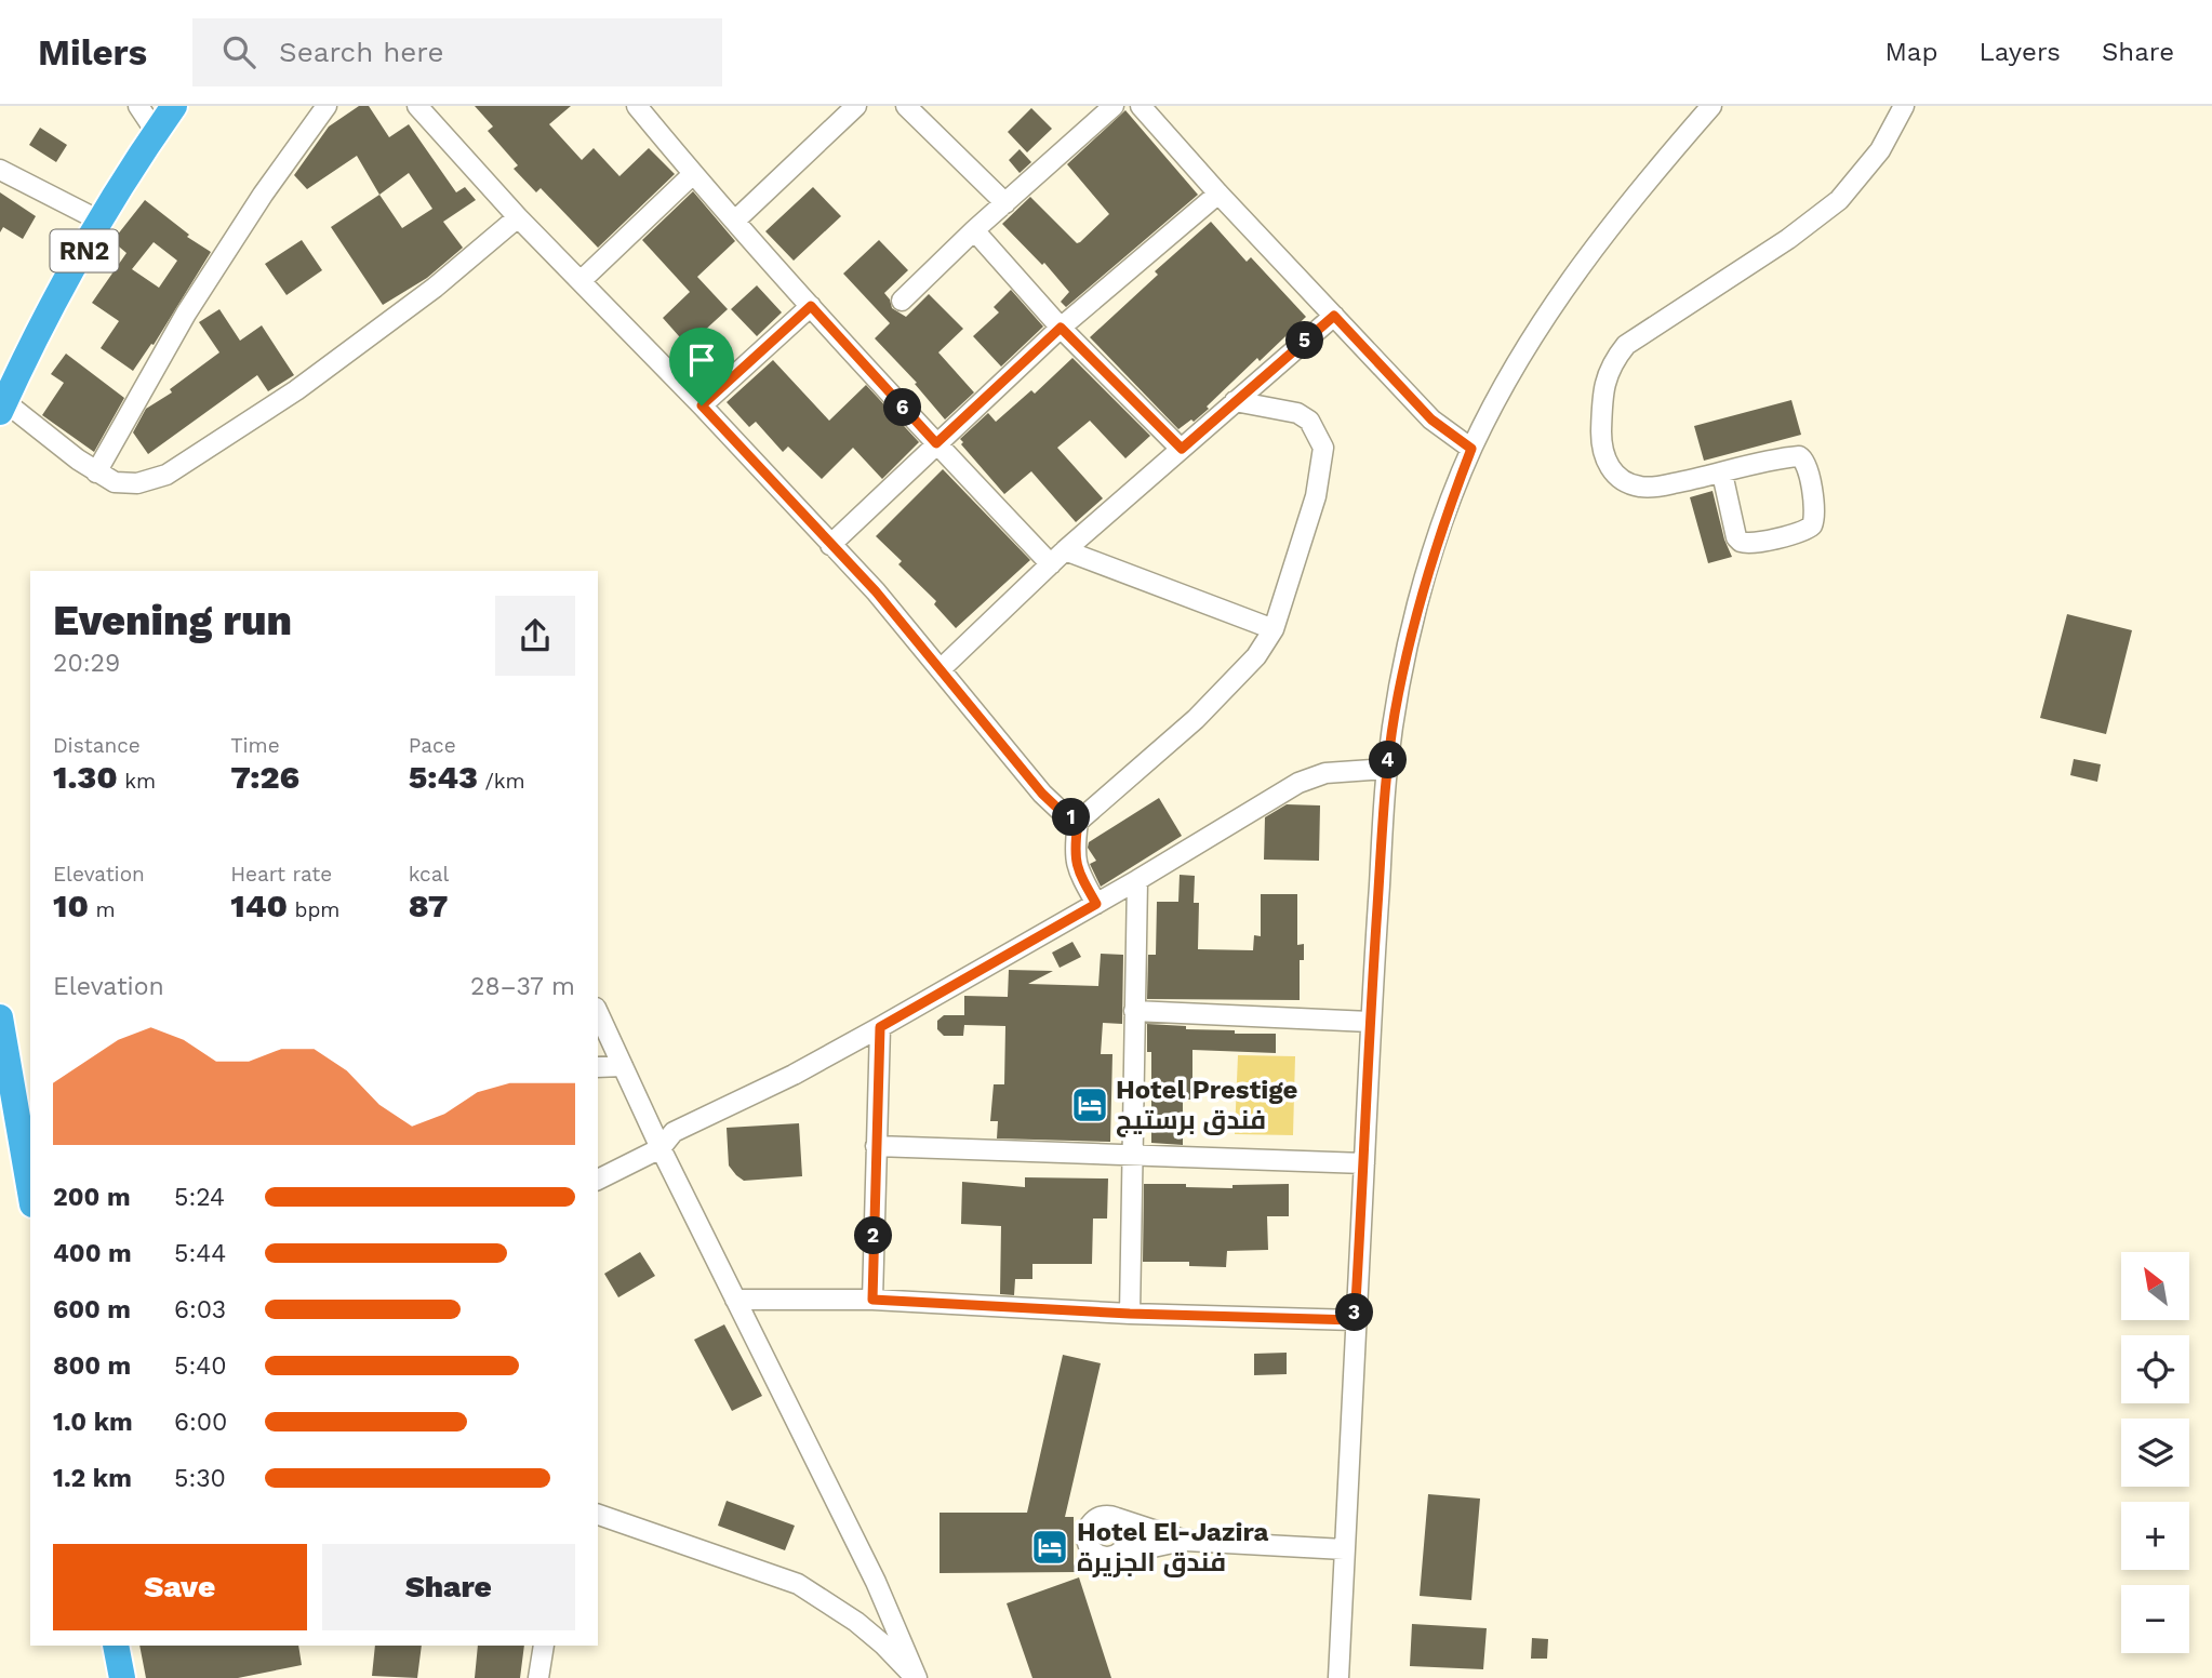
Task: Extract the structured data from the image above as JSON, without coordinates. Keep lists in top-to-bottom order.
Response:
{
  "streets": {
    "highway": ["RN2"]
  },
  "places": {
    "hotel": ["Hotel Prestige فندق برستيج", "Hotel El-Jazira فندق الجزيرة"]
  },
  "north": "top left",
  "page": {
    "header": "Milers",
    "search": "Search here",
    "nav": ["Map", "Layers", "Share"],
    "pins": [
      "5",
      "6",
      "4",
      "1",
      "2",
      "3"
    ],
    "heading": ["Evening run", "20:29"],
    "stats": [
      ["Distance", "1.30 km"],
      ["Time", "7:26"],
      ["Pace", "5:43 /km"],
      ["Elevation", "10 m"],
      ["Heart rate", "140 bpm"],
      ["kcal", "87"]
    ],
    "chart": ["Elevation", "28–37 m"],
    "list": [
      {
        "name": "200 m",
        "note": "5:24"
      },
      {
        "name": "400 m",
        "note": "5:44"
      },
      {
        "name": "600 m",
        "note": "6:03"
      },
      {
        "name": "800 m",
        "note": "5:40"
      },
      {
        "name": "1.0 km",
        "note": "6:00"
      },
      {
        "name": "1.2 km",
        "note": "5:30"
      }
    ],
    "map_buttons": ["+", "−"],
    "buttons": ["Save", "Share"]
  }
}
